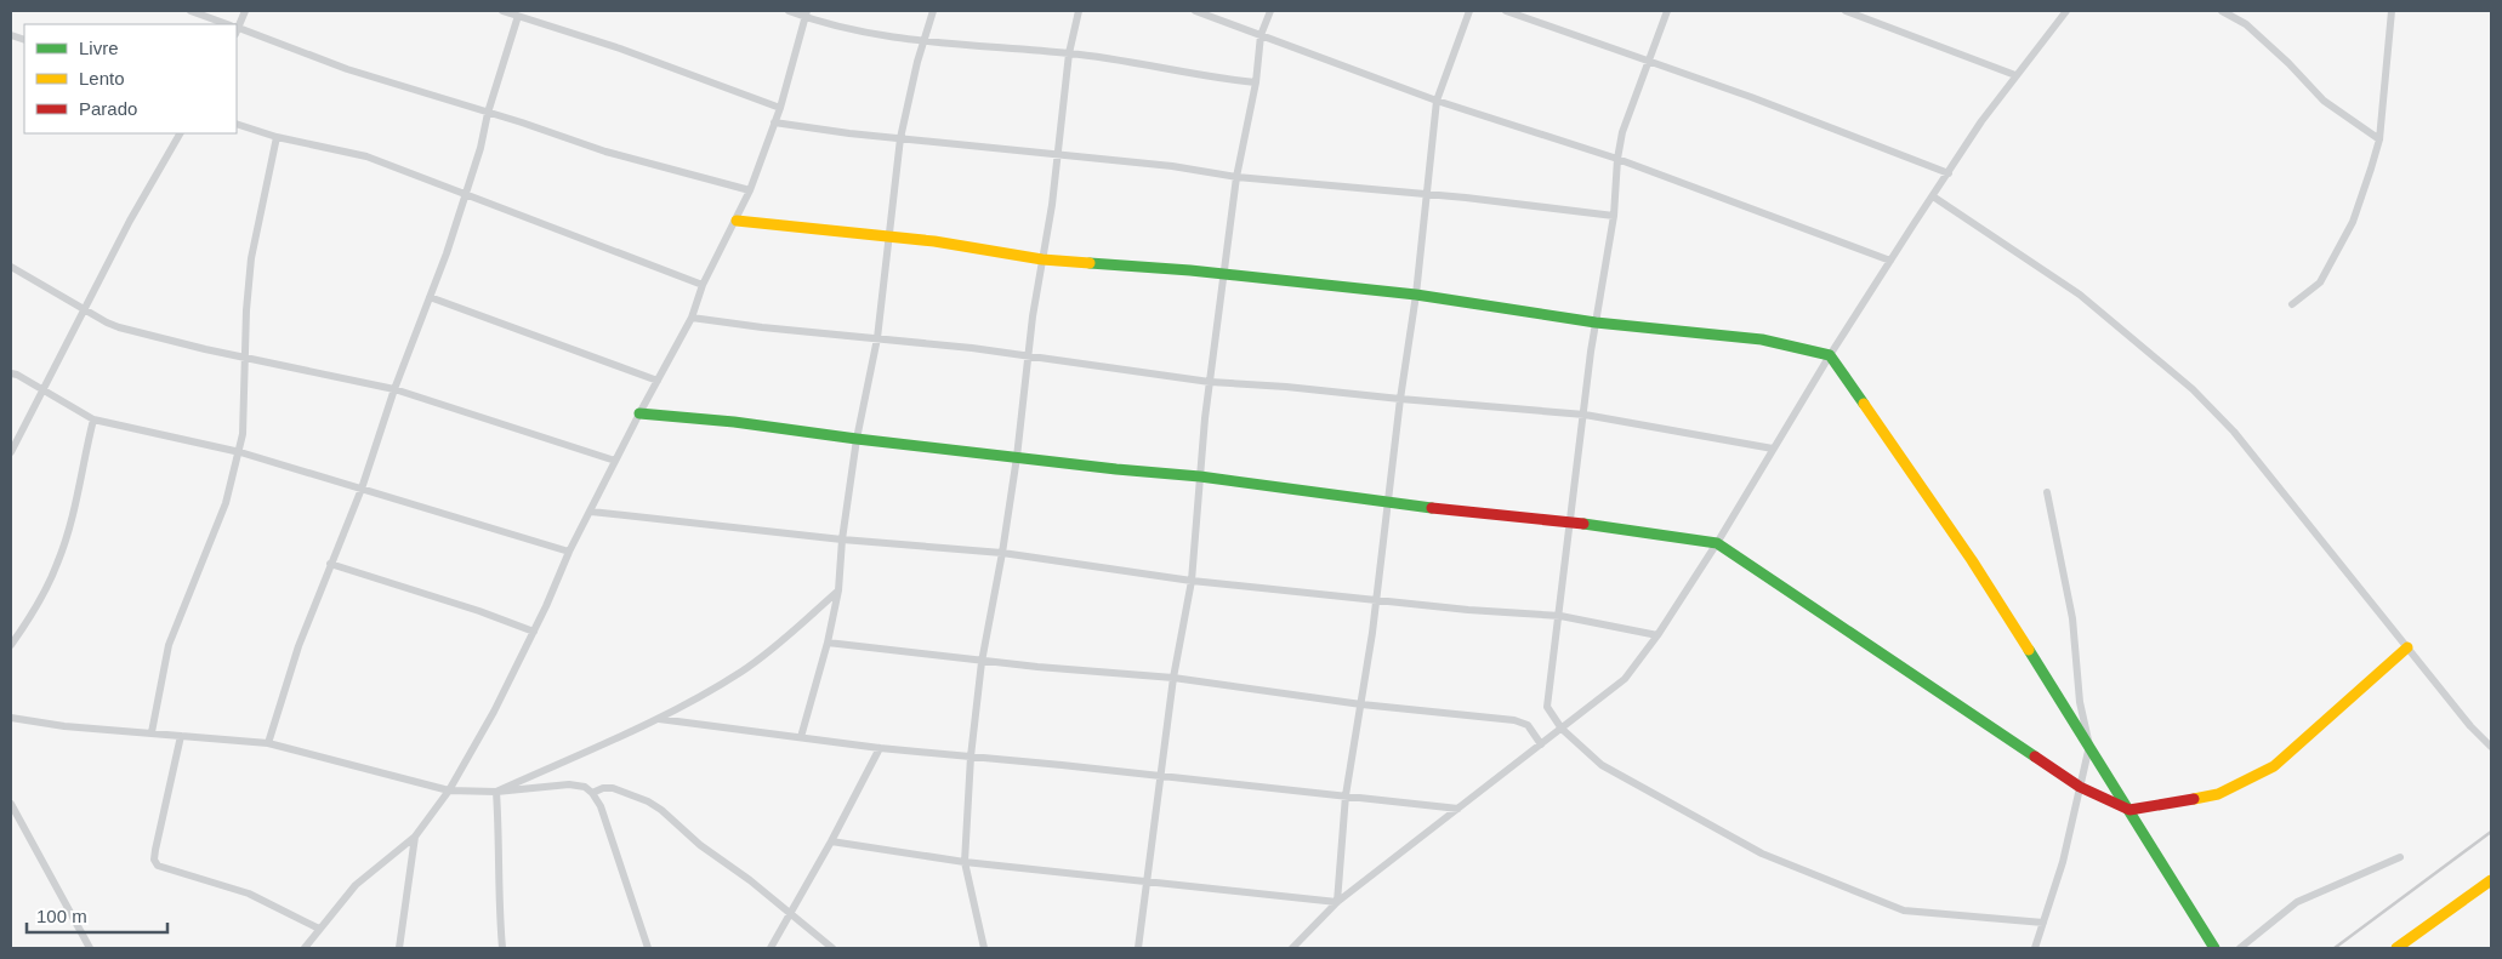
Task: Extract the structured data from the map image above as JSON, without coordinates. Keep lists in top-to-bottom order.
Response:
{
  "legend": ["Livre", "Lento", "Parado"],
  "scale_bar": "100 m"
}
